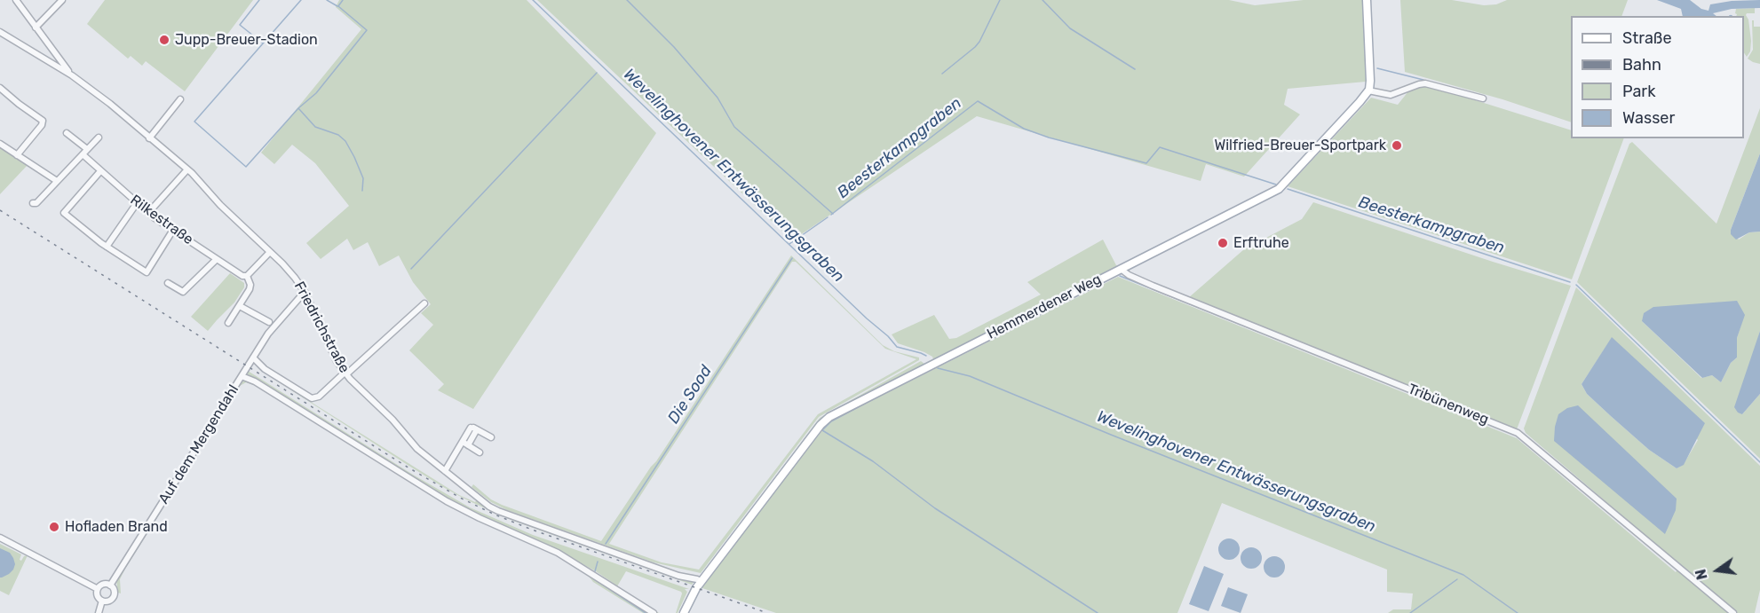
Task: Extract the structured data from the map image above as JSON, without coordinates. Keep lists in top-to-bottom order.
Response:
{
  "streets": {
    "main road": ["Hemmerdener Weg"],
    "street": [
      "Rilkestraße",
      "Friedrichstraße",
      "Tribünenweg",
      "Auf dem Mergendahl"
    ]
  },
  "crossings": [
    ["Hemmerdener Weg", "Friedrichstraße"],
    ["Hemmerdener Weg", "Tribünenweg"],
    ["Friedrichstraße", "Auf dem Mergendahl"]
  ],
  "water": ["Beesterkampgraben", "Wevelinghovener Entwässerungsgraben", "Die Sood"],
  "places": [
    "Jupp-Breuer-Stadion",
    "Wilfried-Breuer-Sportpark",
    "Erftruhe",
    "Hofladen Brand"
  ],
  "legend": [
    "Straße",
    "Bahn",
    "Park",
    "Wasser"
  ],
  "north": "left"
}
